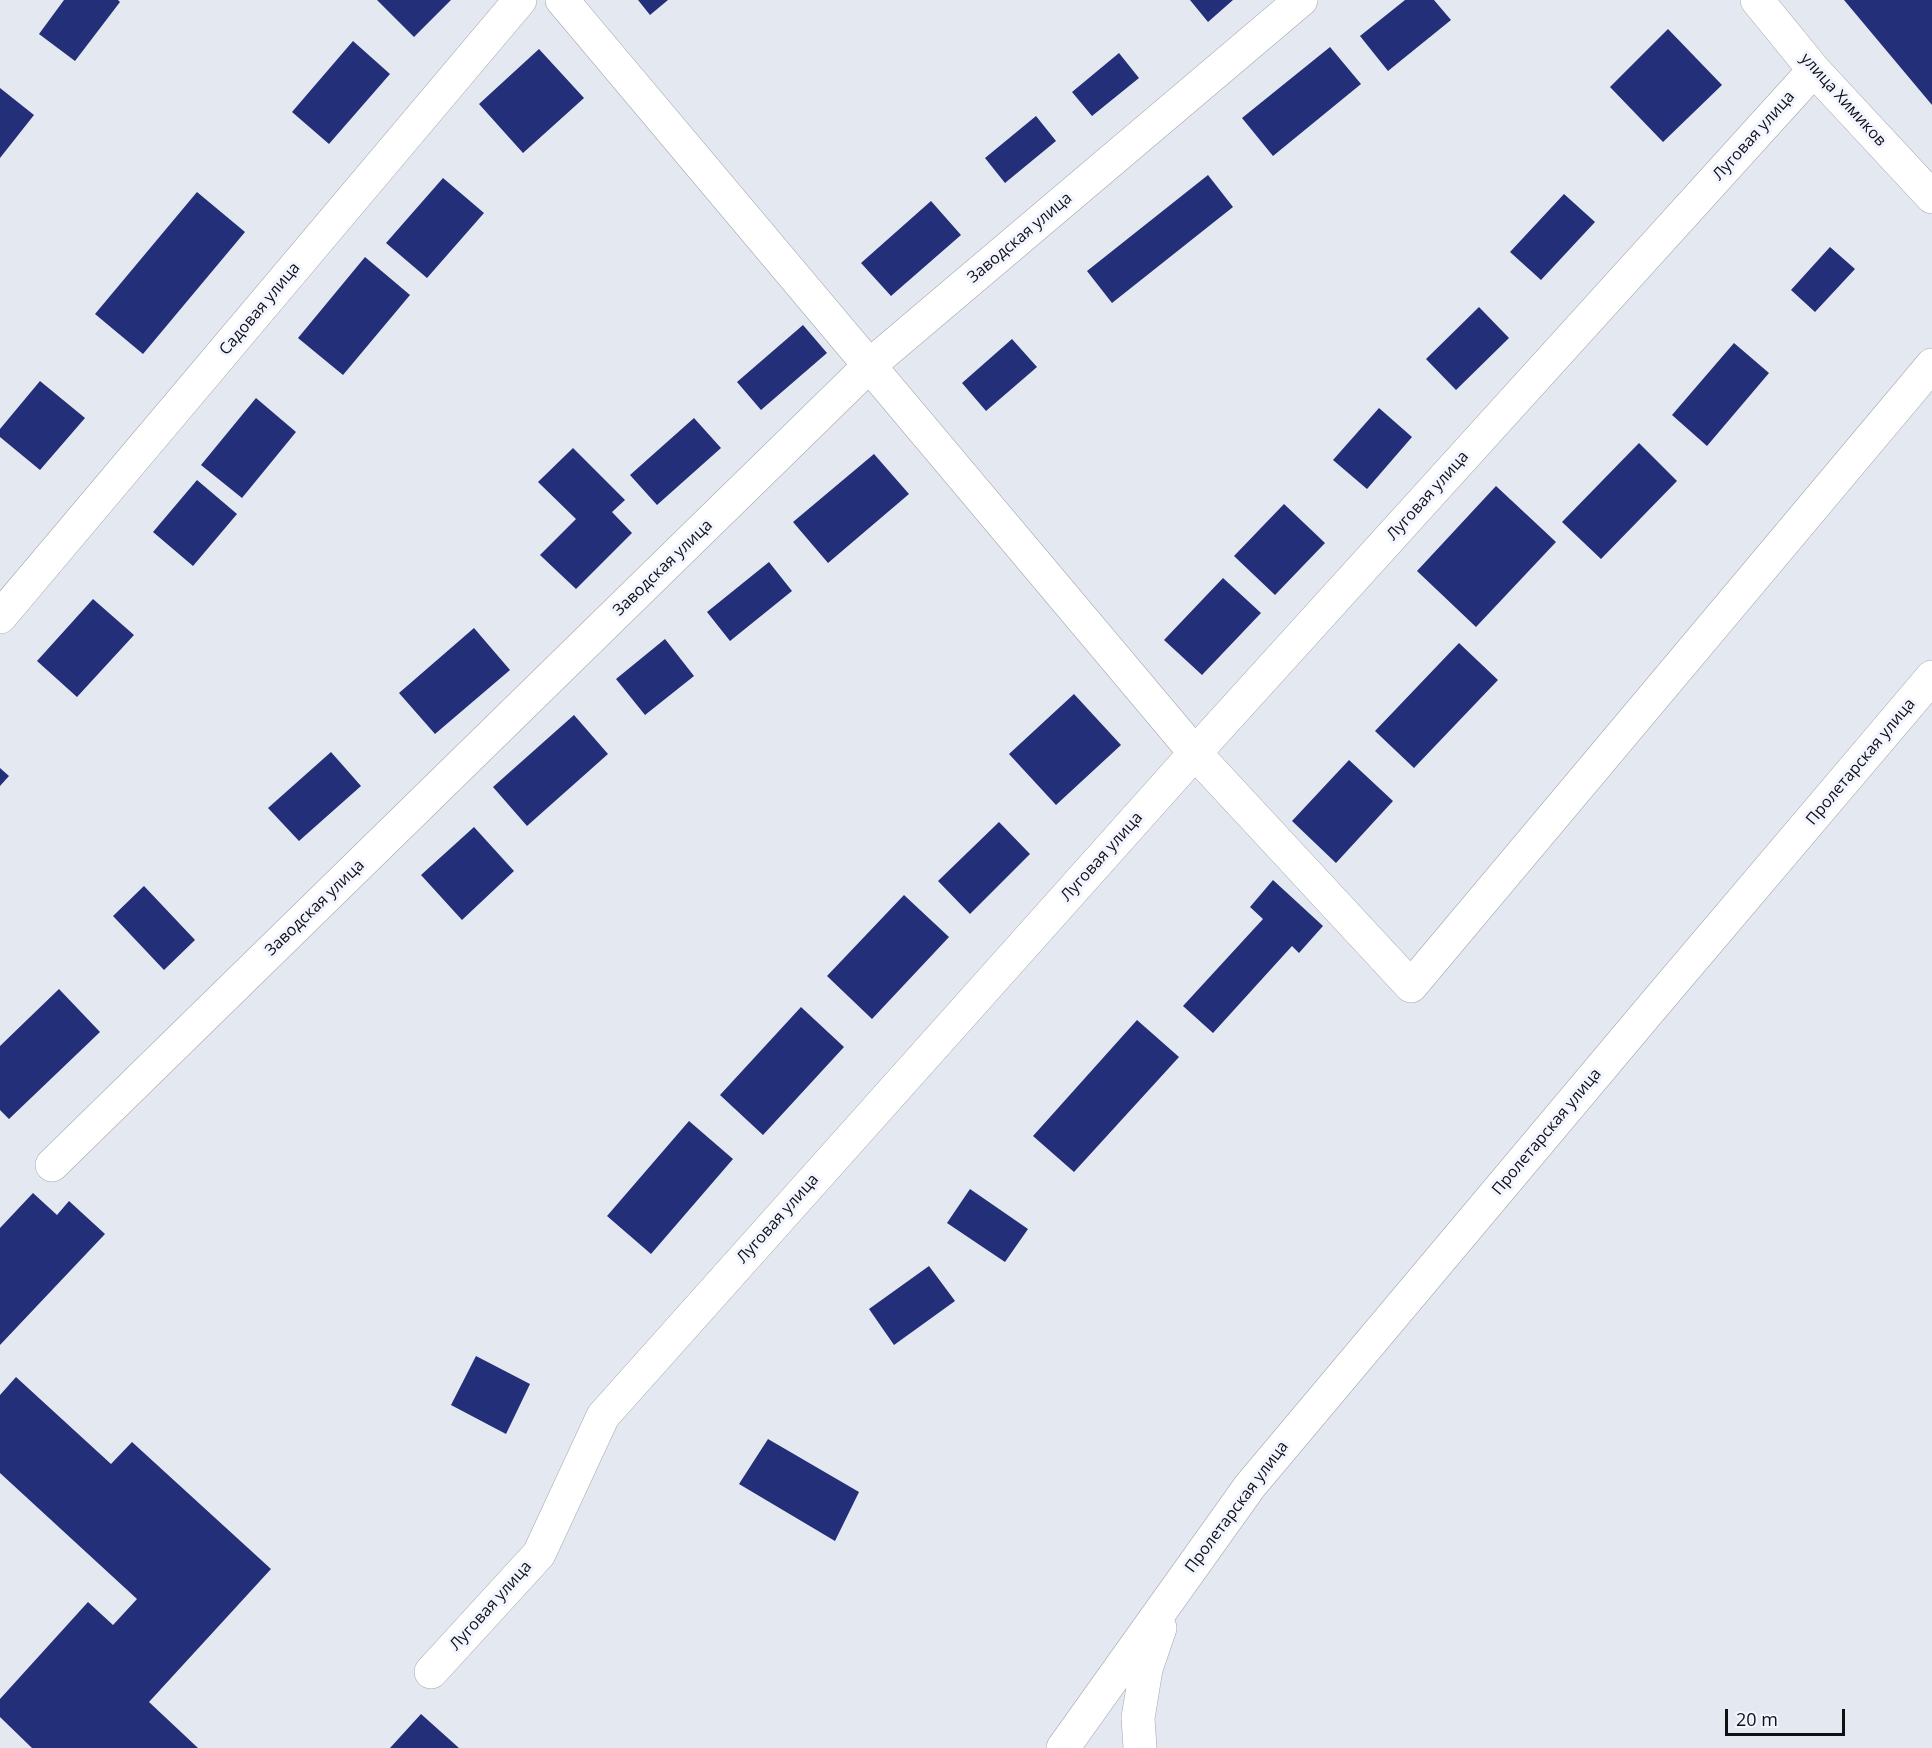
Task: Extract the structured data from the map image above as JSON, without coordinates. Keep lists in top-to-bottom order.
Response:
{
  "streets": {
    "street": [
      "улица Химиков",
      "Луговая улица",
      "Заводская улица",
      "Садовая улица",
      "Пролетарская улица"
    ]
  },
  "crossings": [
    ["улица Химиков", "Луговая улица"]
  ],
  "scale_bar": "20 m"
}
